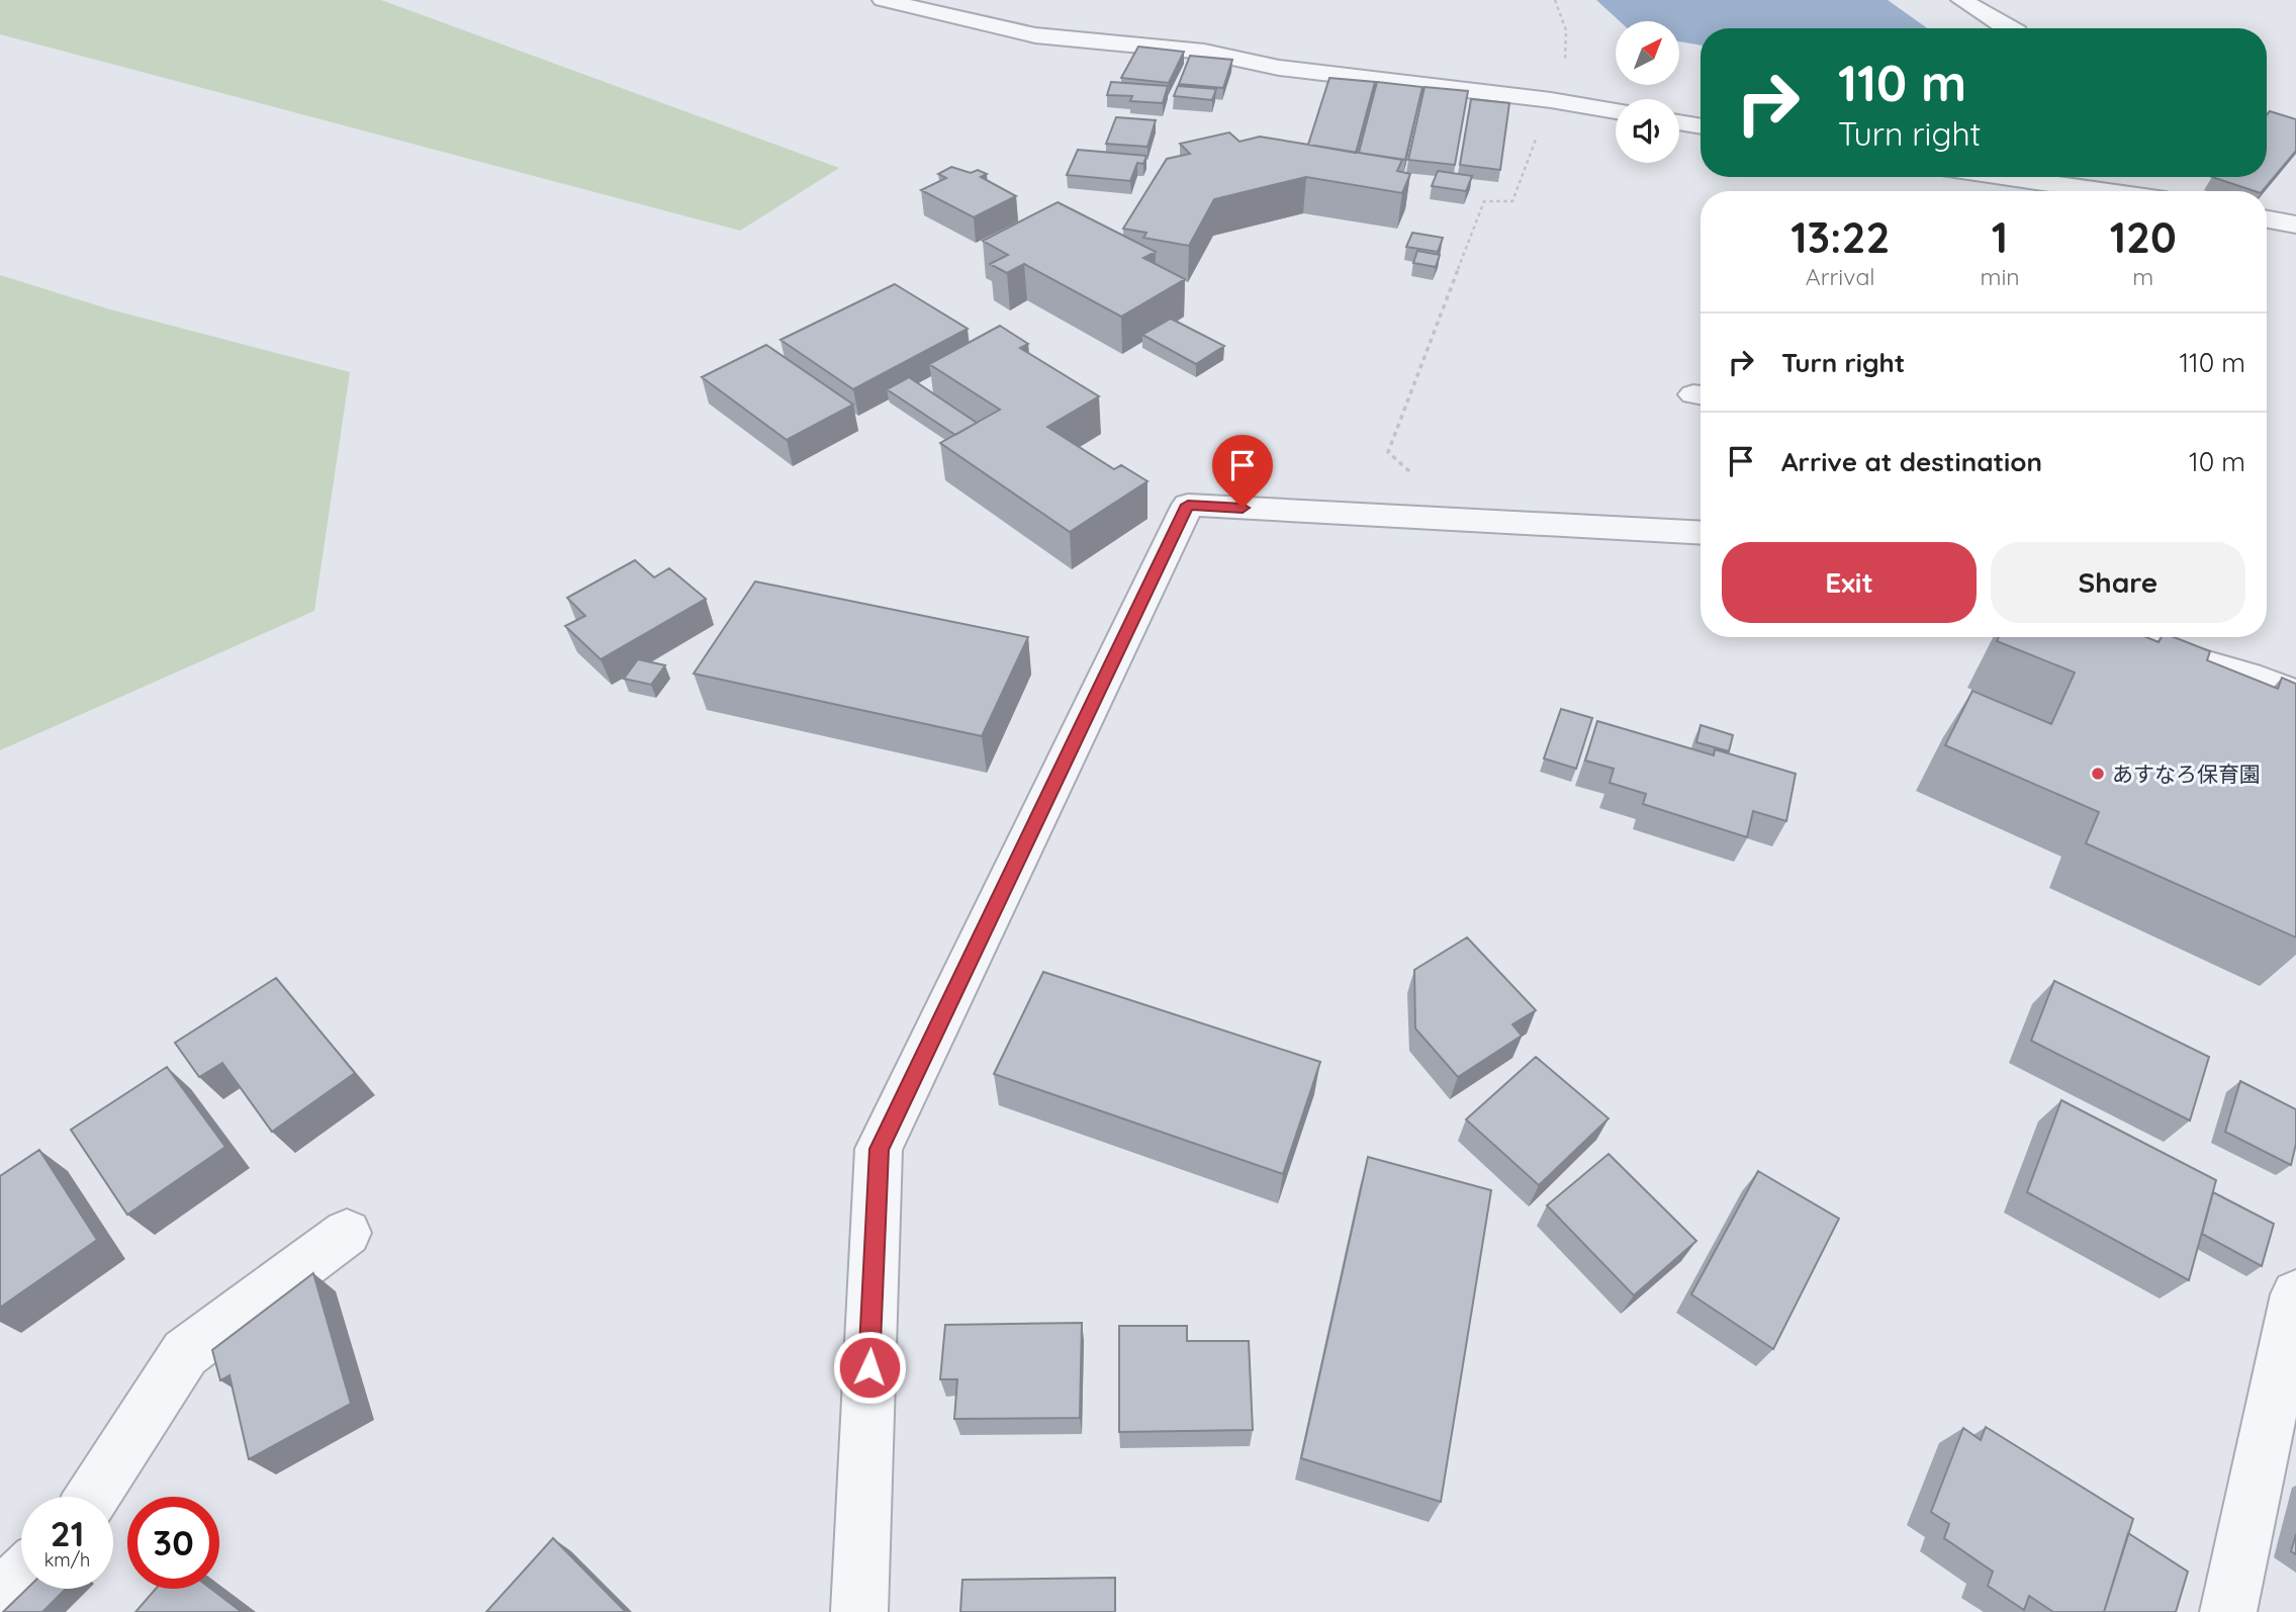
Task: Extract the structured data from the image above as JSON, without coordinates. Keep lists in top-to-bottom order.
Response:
{
  "places": ["あすなろ保育園"],
  "north": "top right",
  "page": {
    "turn": ["110 m", "Turn right"],
    "eta": [
      "13:22",
      "Arrival",
      "1",
      "min",
      "120",
      "m"
    ],
    "list": [
      {
        "name": "Turn right",
        "value": "110 m"
      },
      {
        "name": "Arrive at destination",
        "value": "10 m"
      }
    ],
    "buttons": ["Exit", "Share"],
    "speed": "21 km/h",
    "limit": "30"
  }
}
